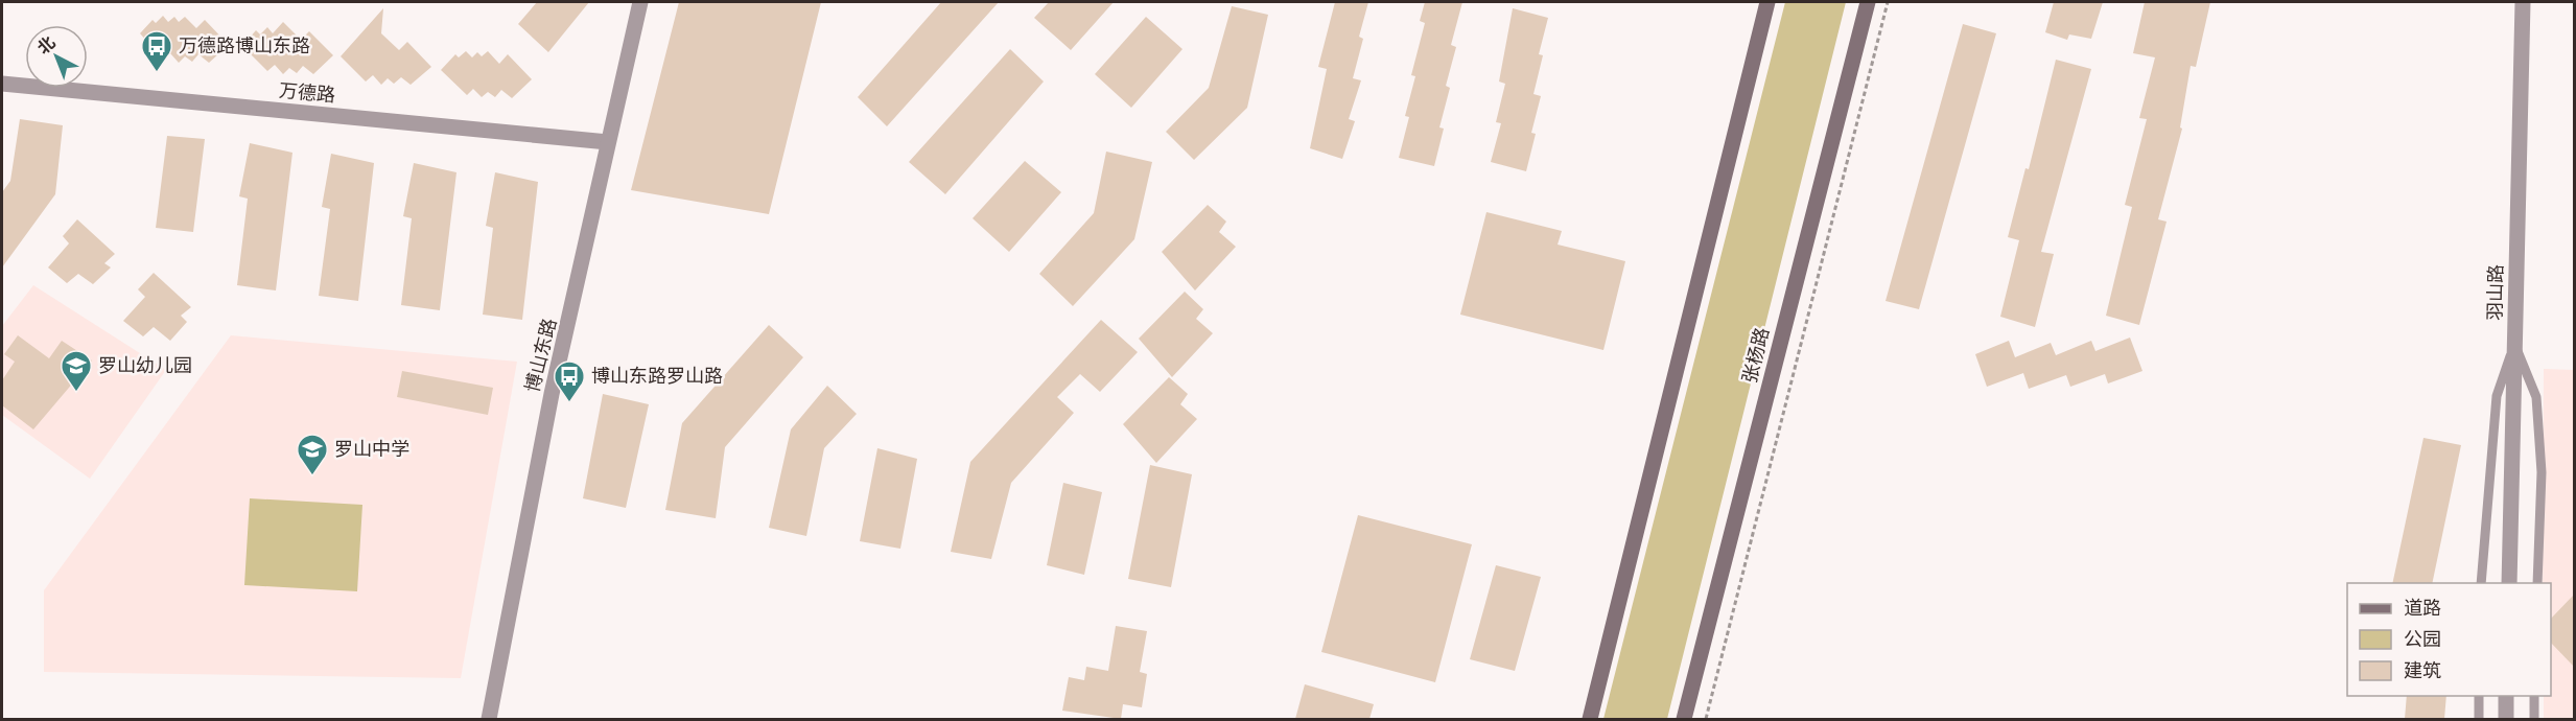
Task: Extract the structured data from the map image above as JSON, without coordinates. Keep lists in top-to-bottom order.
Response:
{
  "streets": {
    "main road": ["张杨路"],
    "street": ["万德路", "羽山路", "博山东路"]
  },
  "crossings": [
    ["万德路", "博山东路"]
  ],
  "places": {
    "bus stop": ["万德路博山东路", "博山东路罗山路"],
    "school or university": ["罗山幼儿园", "罗山中学"]
  },
  "legend": ["道路", "公园", "建筑"],
  "north": "top left"
}
